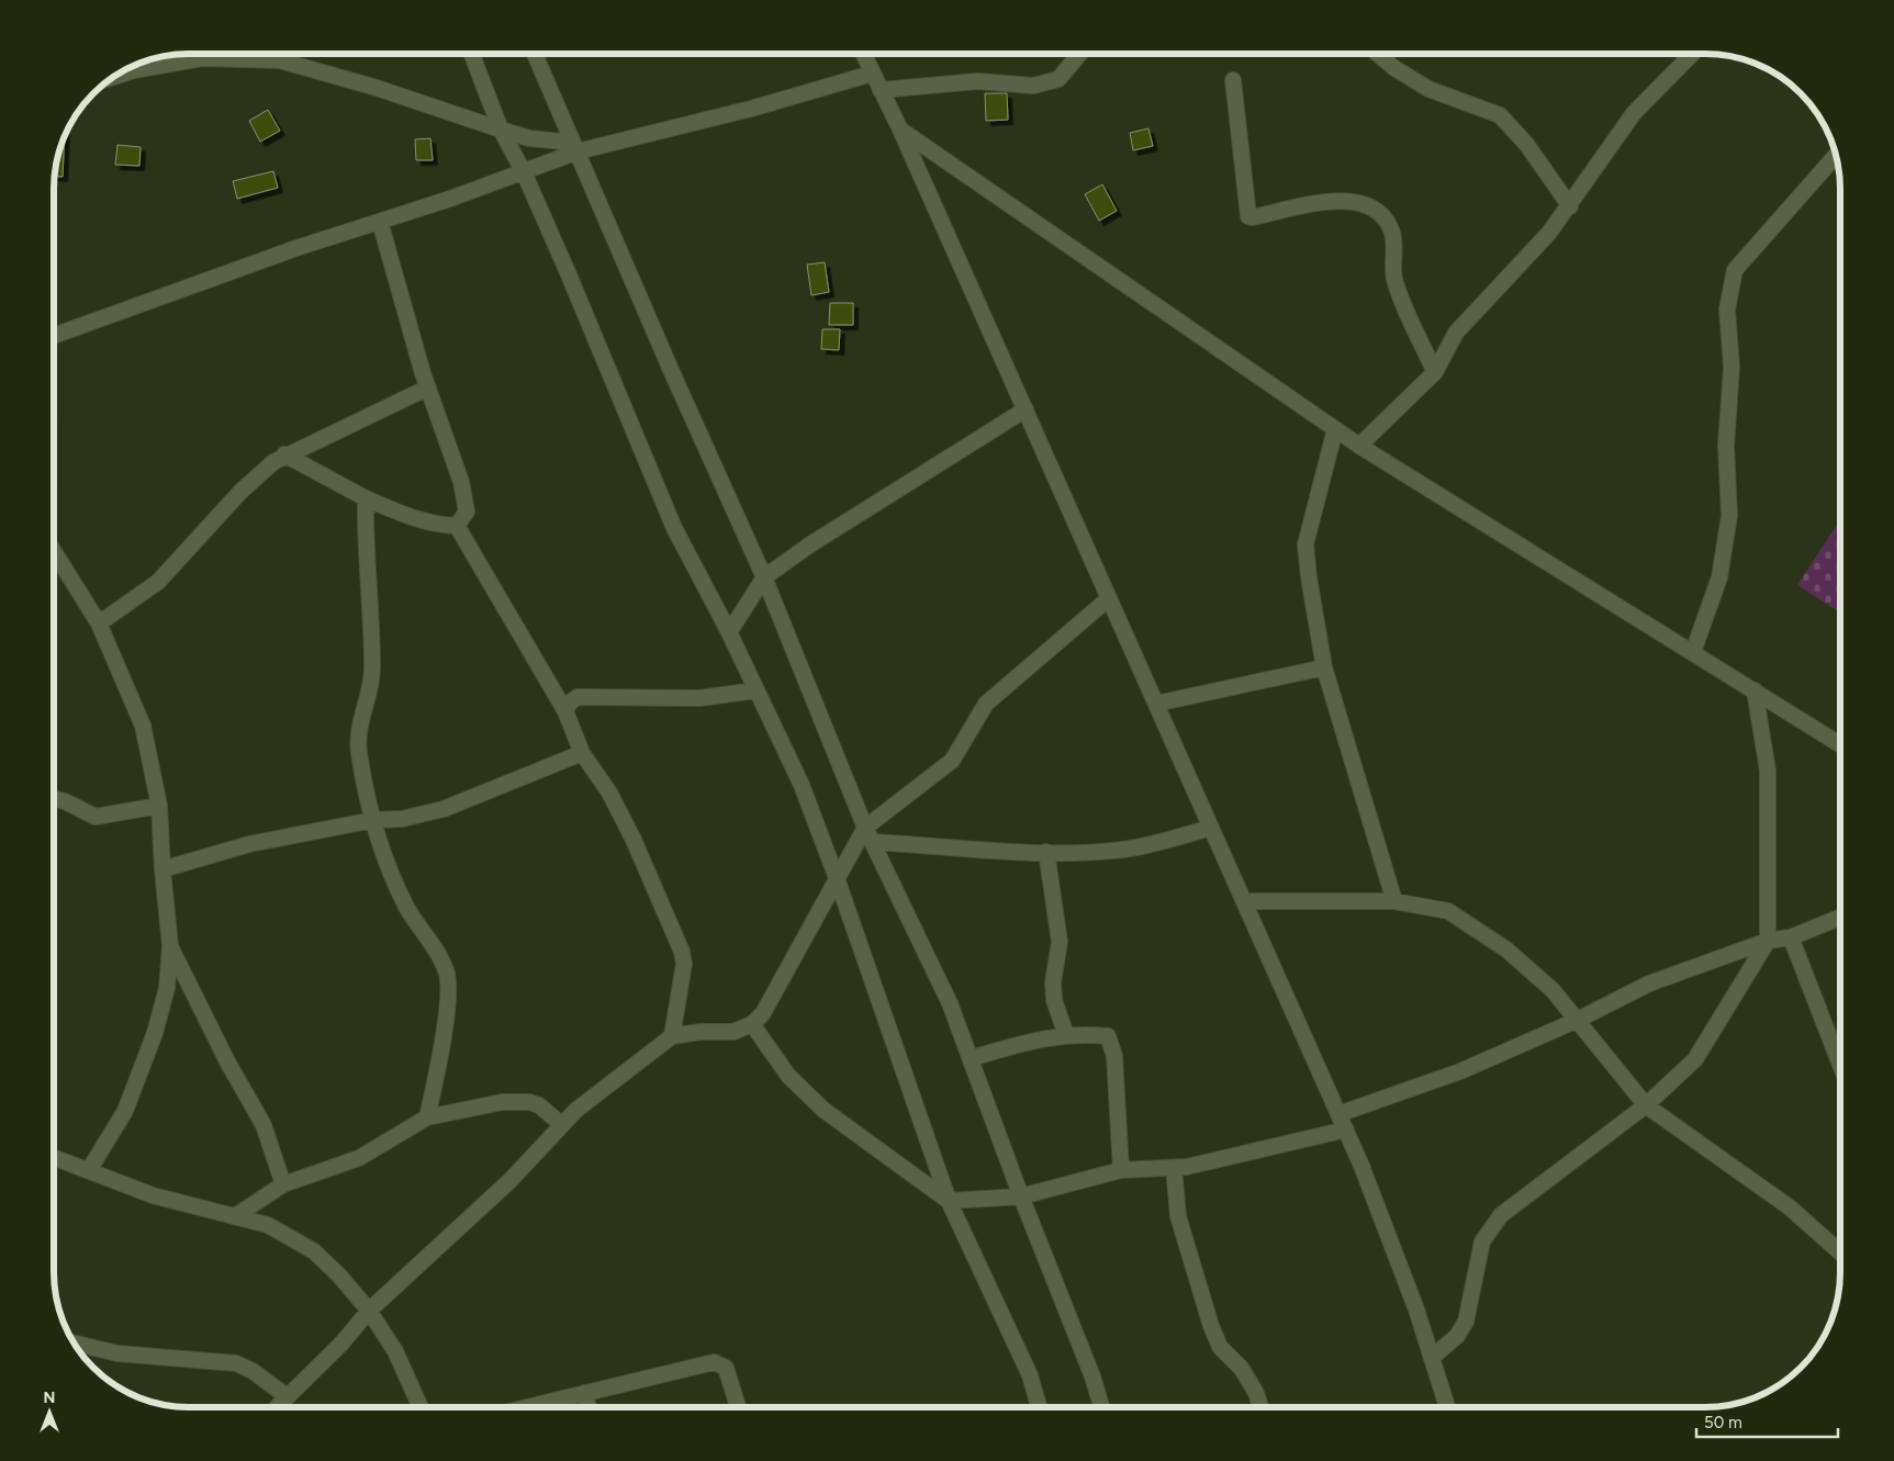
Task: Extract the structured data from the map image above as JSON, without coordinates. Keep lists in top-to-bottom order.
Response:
{
  "scale_bar": "50 m",
  "north": "top"
}
